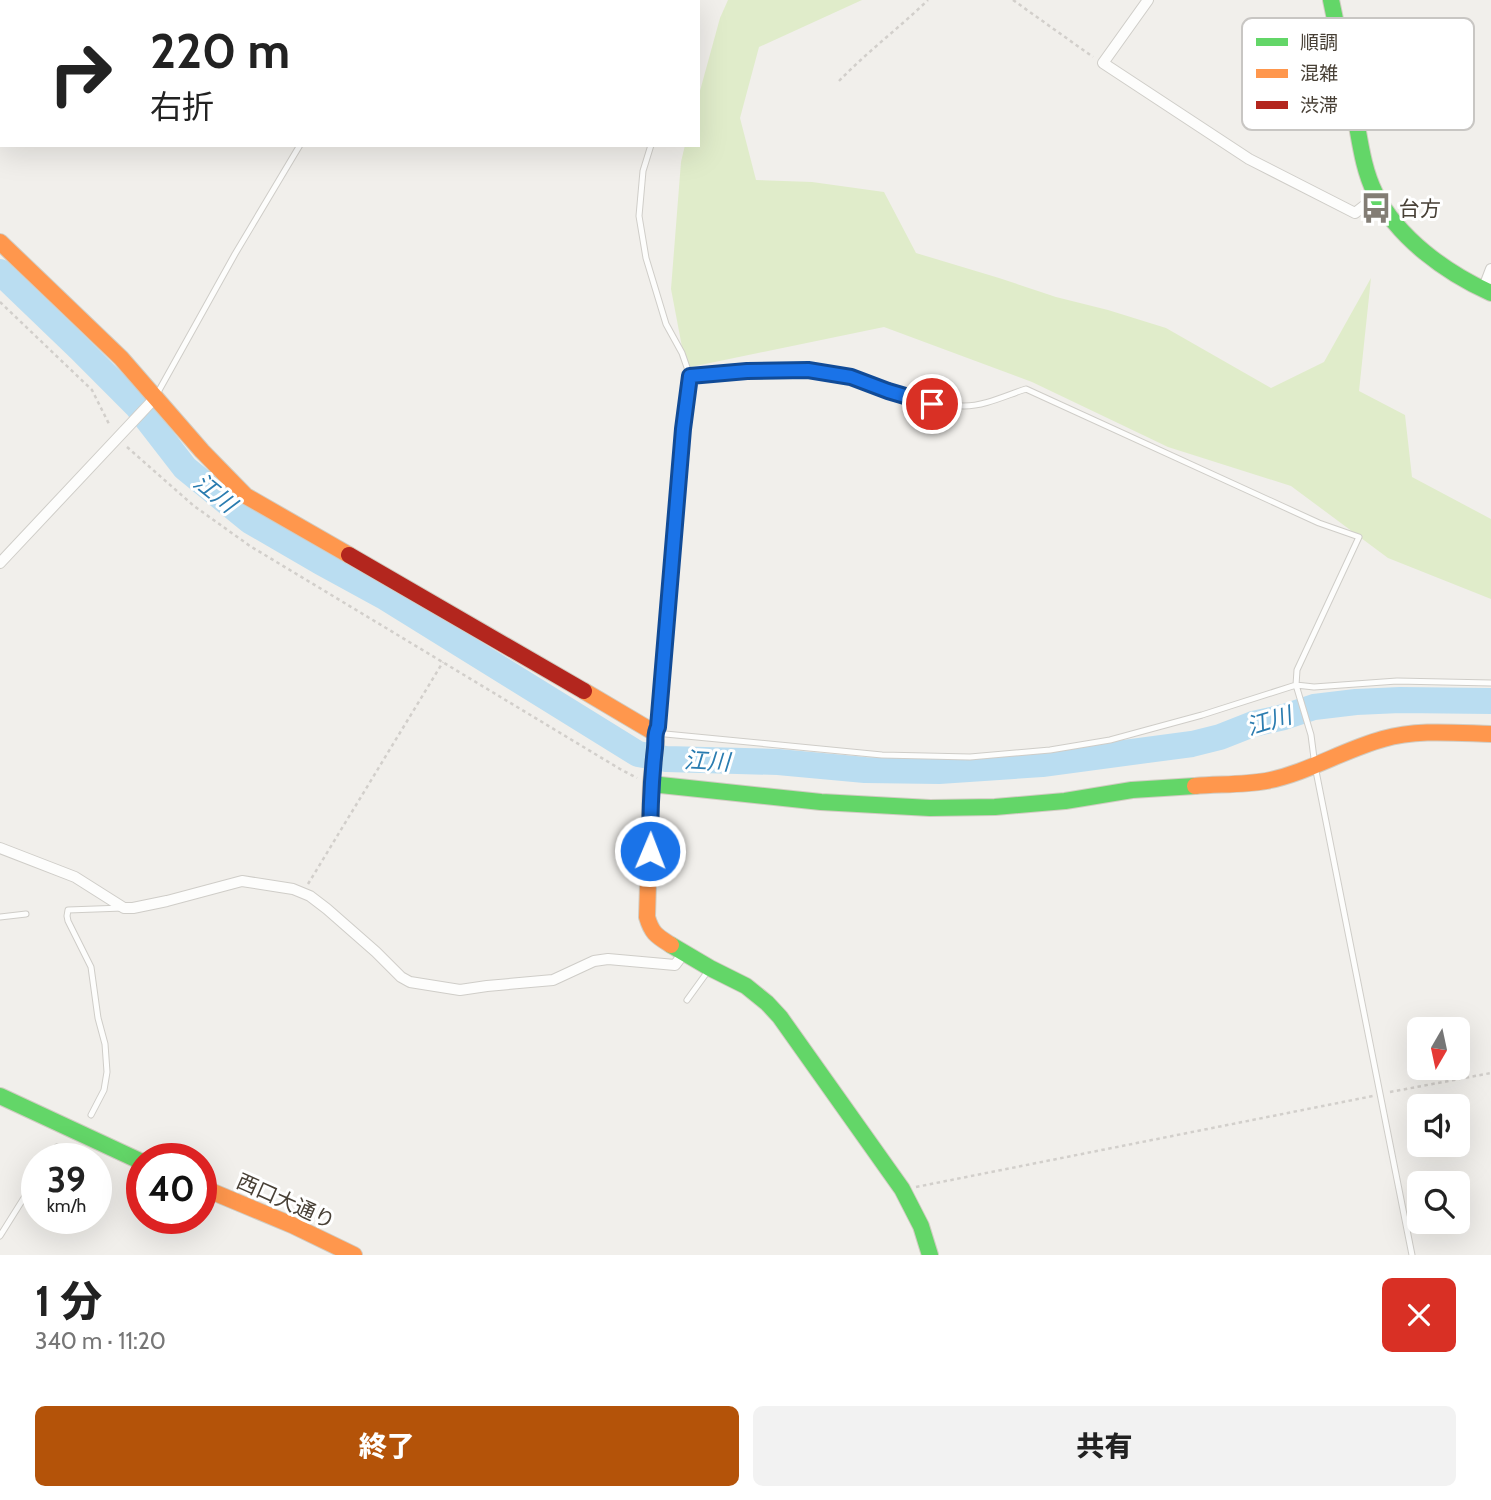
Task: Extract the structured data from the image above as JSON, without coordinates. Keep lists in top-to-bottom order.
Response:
{
  "streets": {
    "main road": ["西口大通り"]
  },
  "water": ["江川"],
  "places": {
    "bus stop": ["台方"]
  },
  "legend": ["順調", "混雑", "渋滞"],
  "north": "bottom",
  "page": {
    "turn": ["220 m", "右折"],
    "speed": "39 km/h",
    "limit": "40",
    "heading": ["1 分", "340 m · 11:20"],
    "buttons": ["終了", "共有"]
  }
}
